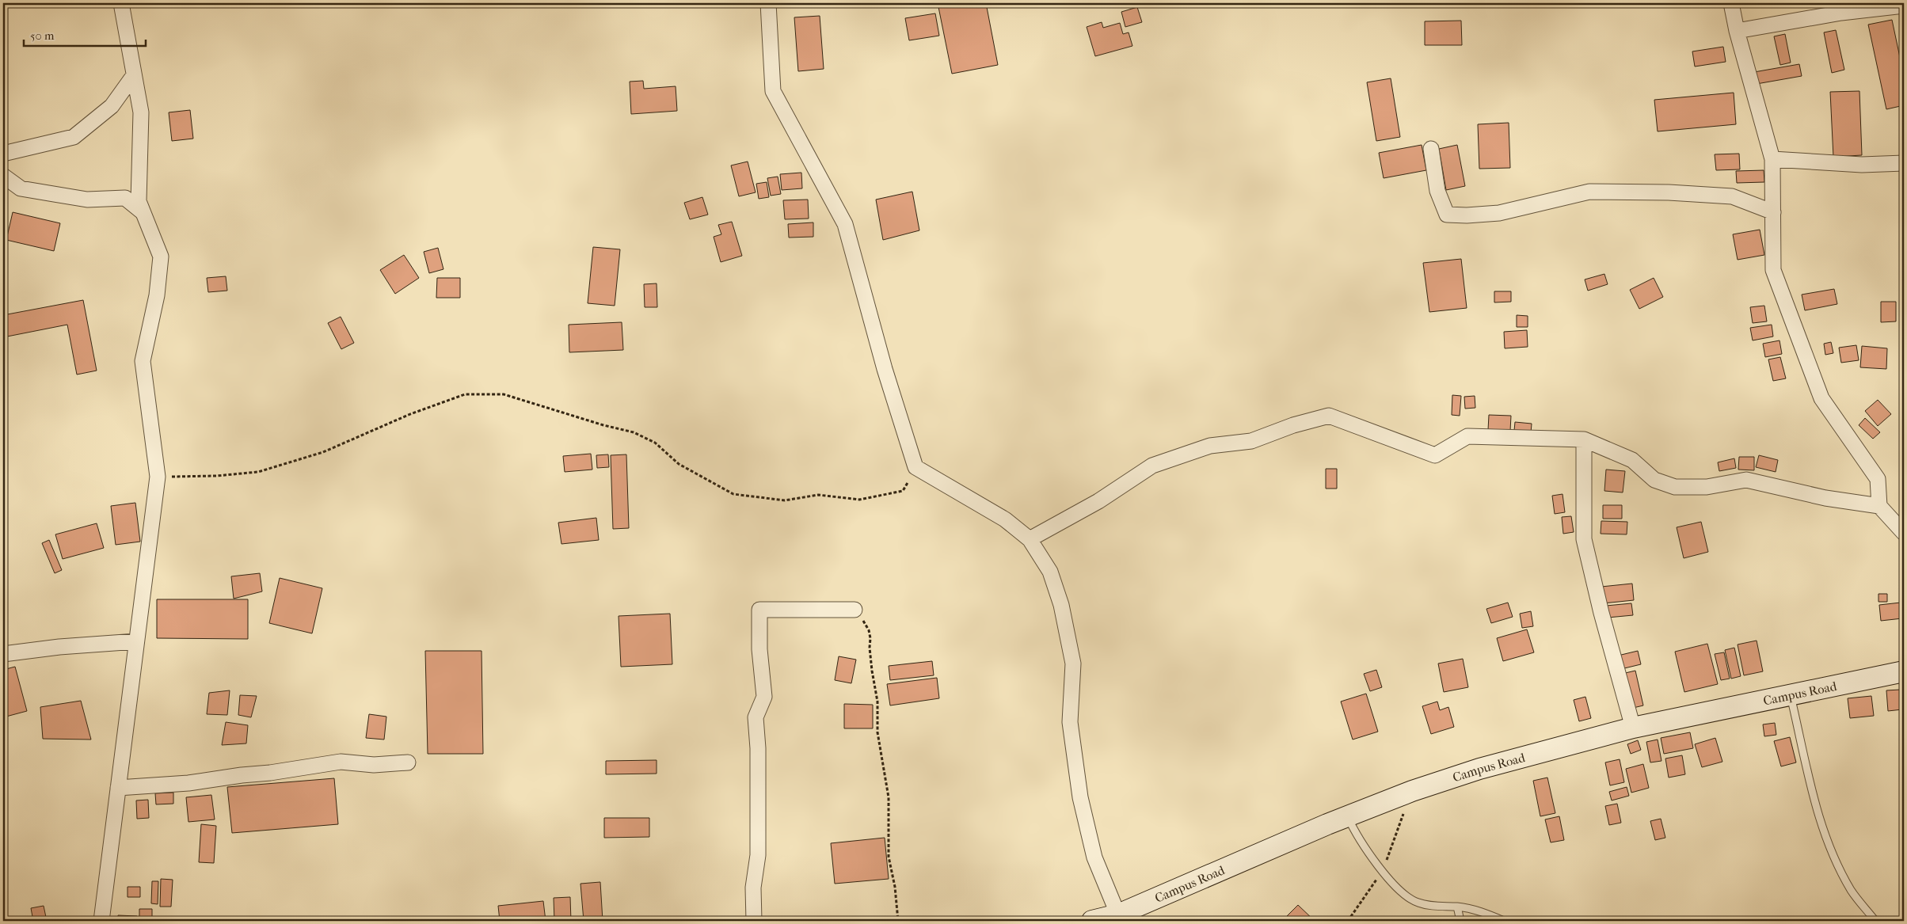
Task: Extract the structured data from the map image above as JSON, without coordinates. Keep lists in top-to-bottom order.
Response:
{
  "streets": {
    "street": ["Campus Road"]
  },
  "scale_bar": "50 m"
}
